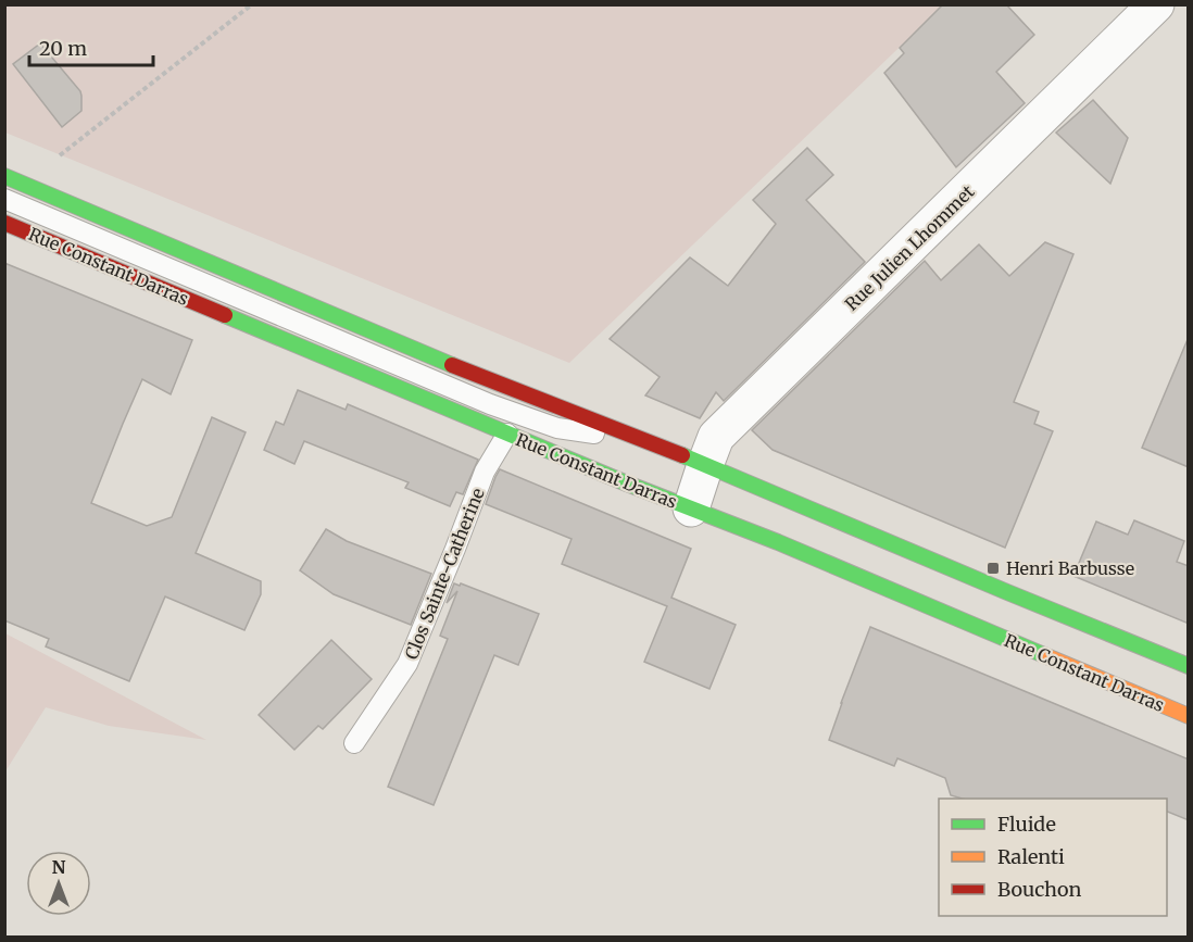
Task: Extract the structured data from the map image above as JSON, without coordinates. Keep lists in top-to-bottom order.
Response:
{
  "streets": {
    "main road": ["Rue Constant Darras"],
    "street": ["Rue Julien Lhommet"],
    "lane": ["Clos Sainte-Catherine"]
  },
  "crossings": [
    ["Rue Julien Lhommet", "Rue Constant Darras"],
    ["Rue Constant Darras", "Clos Sainte-Catherine"]
  ],
  "places": {
    "transit": ["Henri Barbusse"]
  },
  "legend": ["Fluide", "Ralenti", "Bouchon"],
  "scale_bar": "20 m",
  "north": "top"
}
